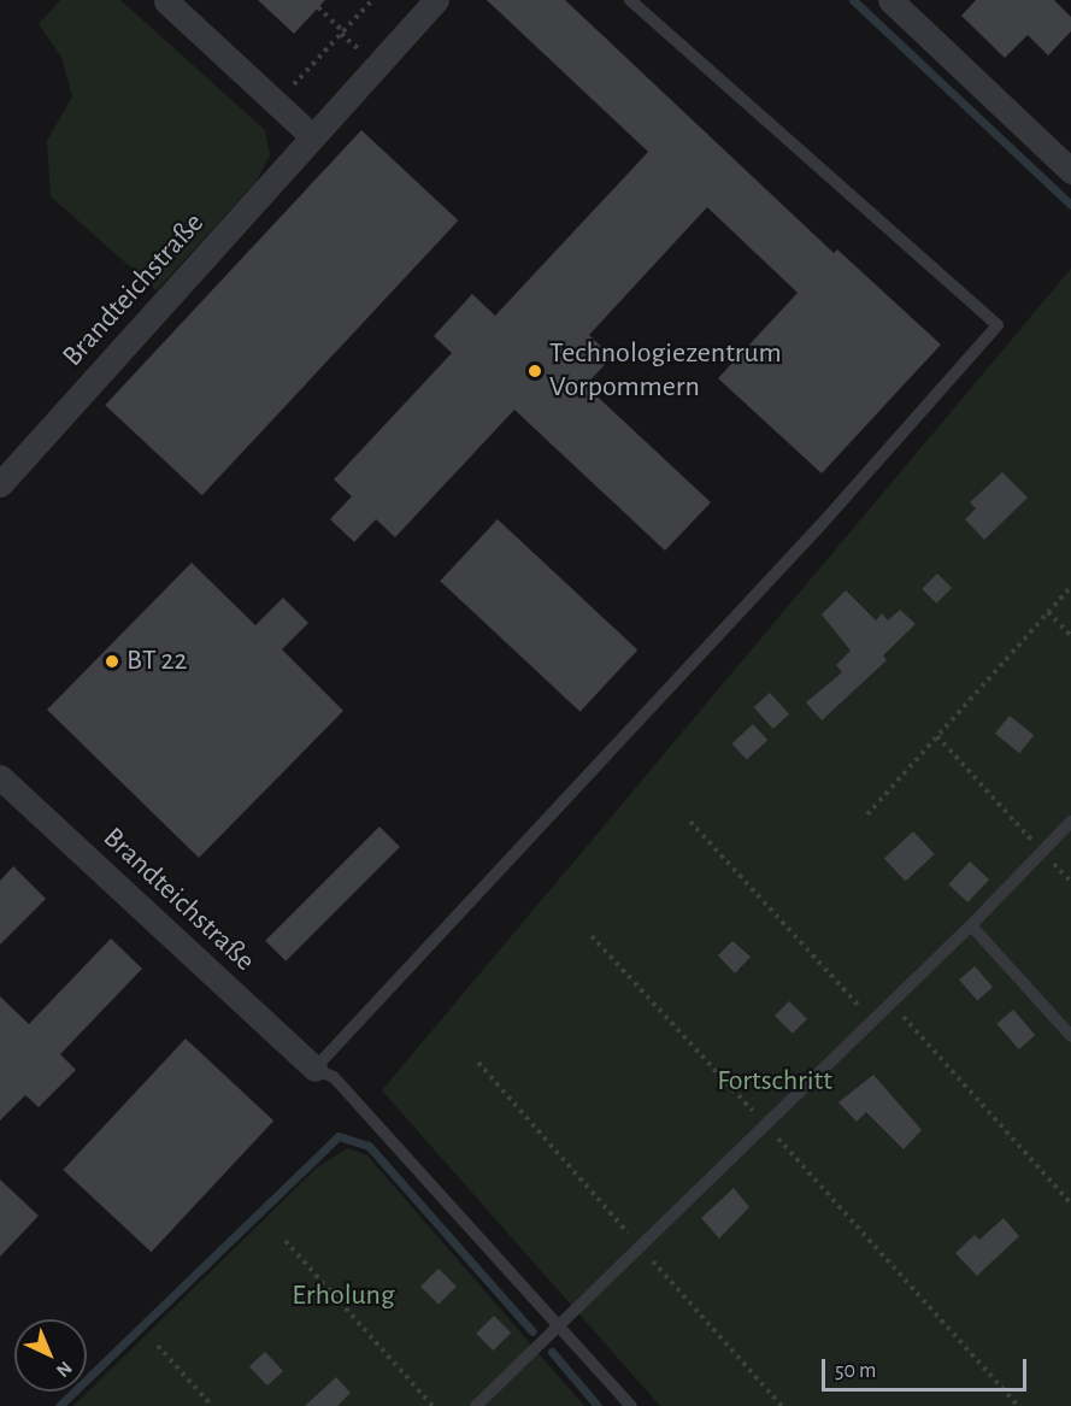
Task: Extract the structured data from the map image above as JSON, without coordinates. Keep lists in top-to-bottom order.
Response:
{
  "streets": {
    "street": ["Brandteichstraße"]
  },
  "parks": ["Fortschritt", "Erholung"],
  "places": ["Technologiezentrum Vorpommern", "BT 22"],
  "scale_bar": "50 m",
  "north": "bottom right"
}
